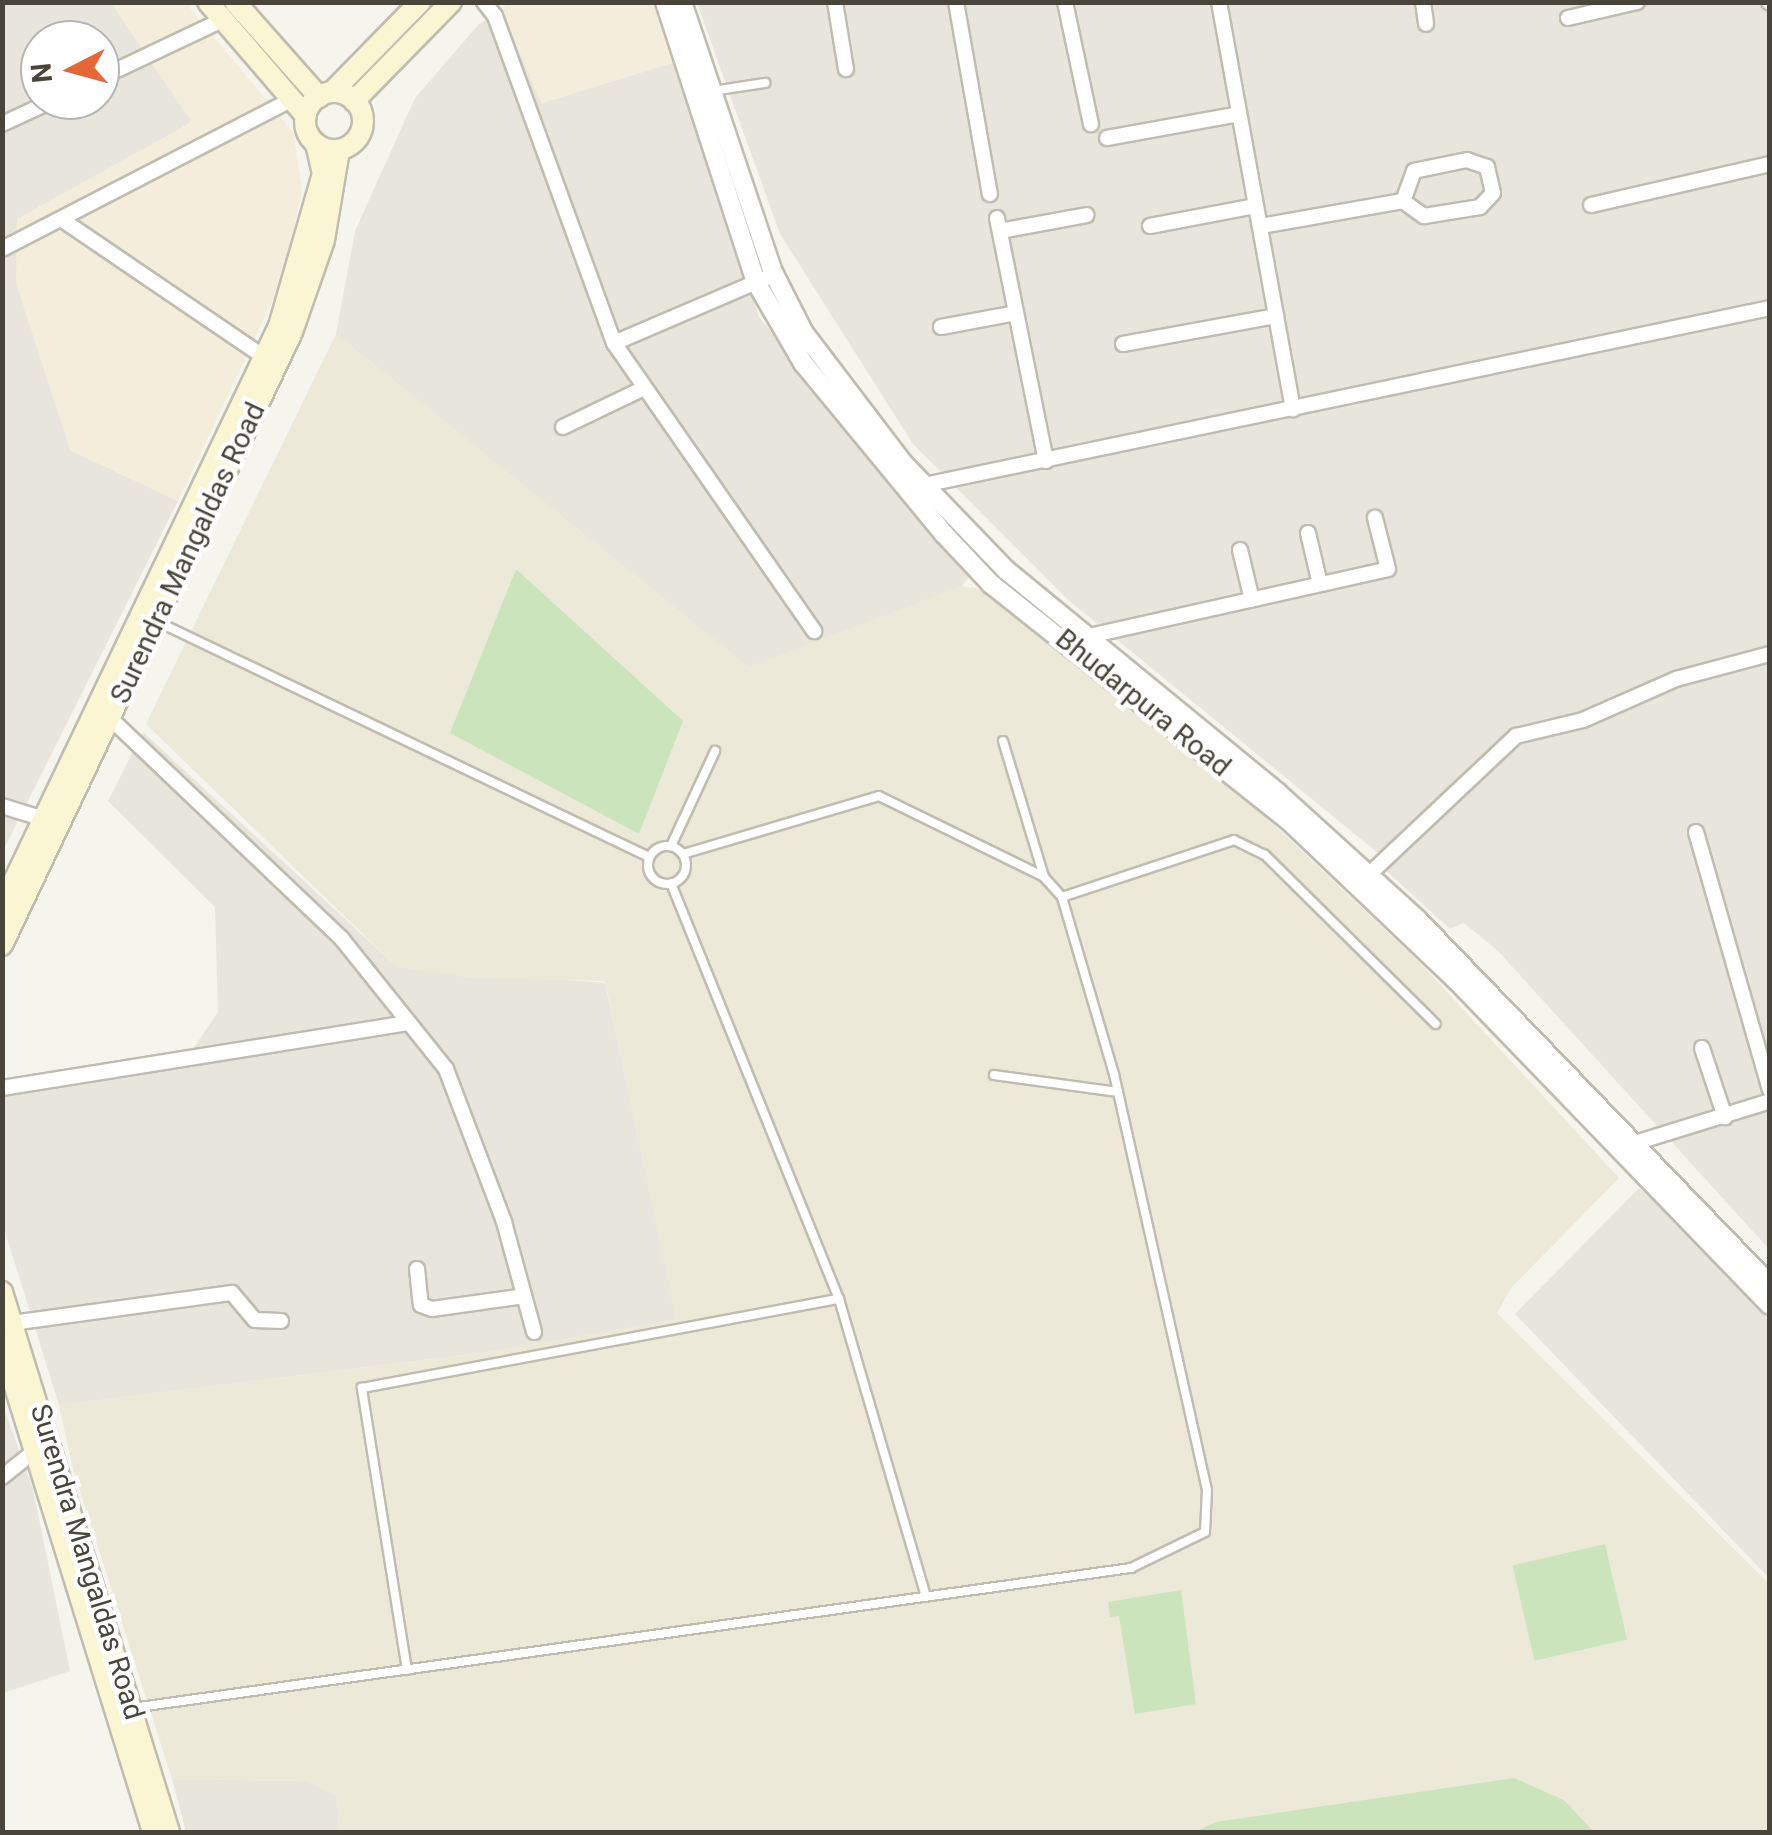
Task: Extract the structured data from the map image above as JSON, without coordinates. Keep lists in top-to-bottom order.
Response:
{
  "streets": {
    "main road": ["Surendra Mangaldas Road"],
    "street": ["Bhudarpura Road"]
  },
  "north": "left"
}
